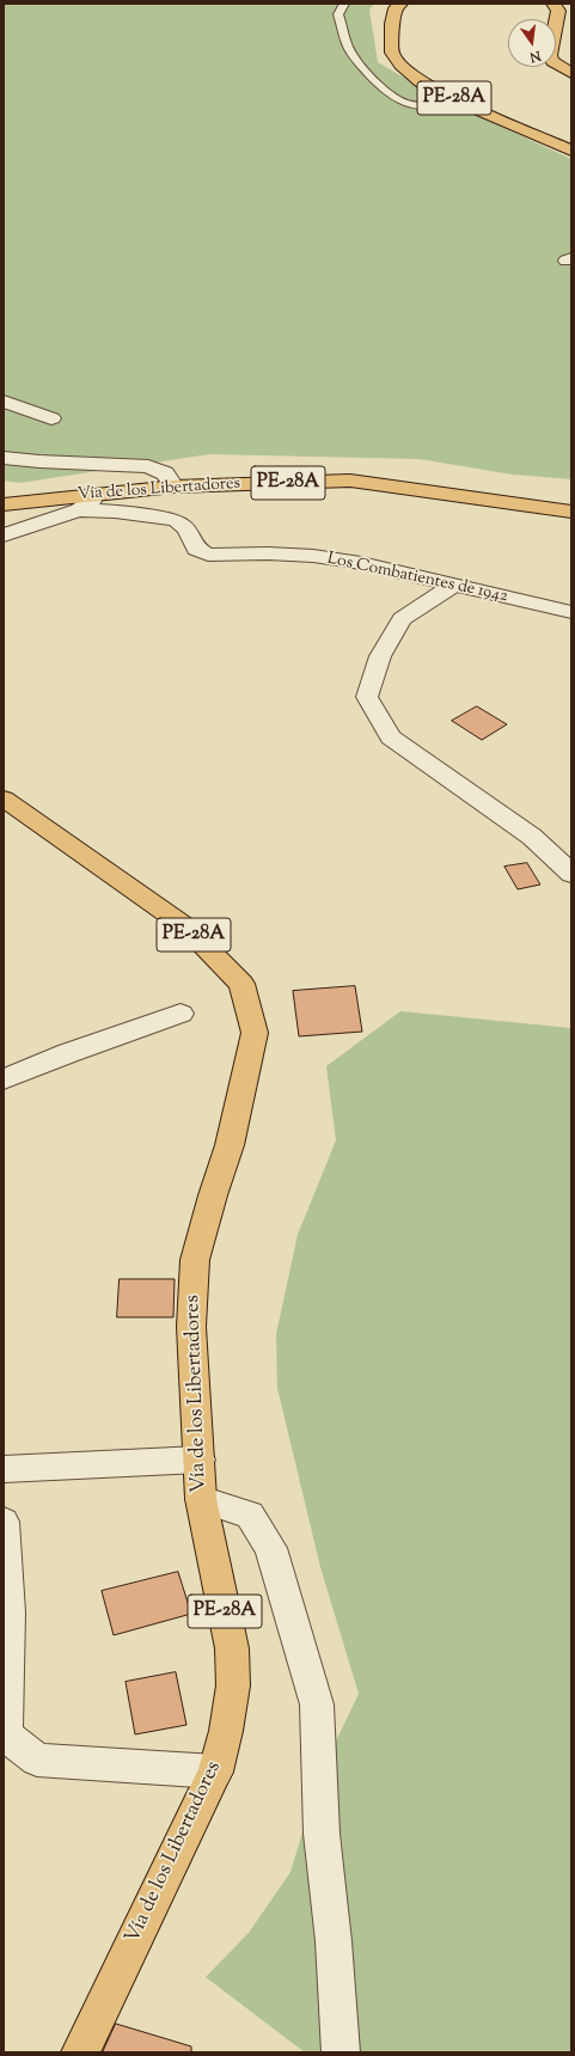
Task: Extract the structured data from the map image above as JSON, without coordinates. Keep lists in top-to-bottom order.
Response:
{
  "streets": {
    "highway": ["PE-28A", "Vía de los Libertadores"],
    "street": ["Los Combatientes de 1942"]
  },
  "north": "bottom"
}
